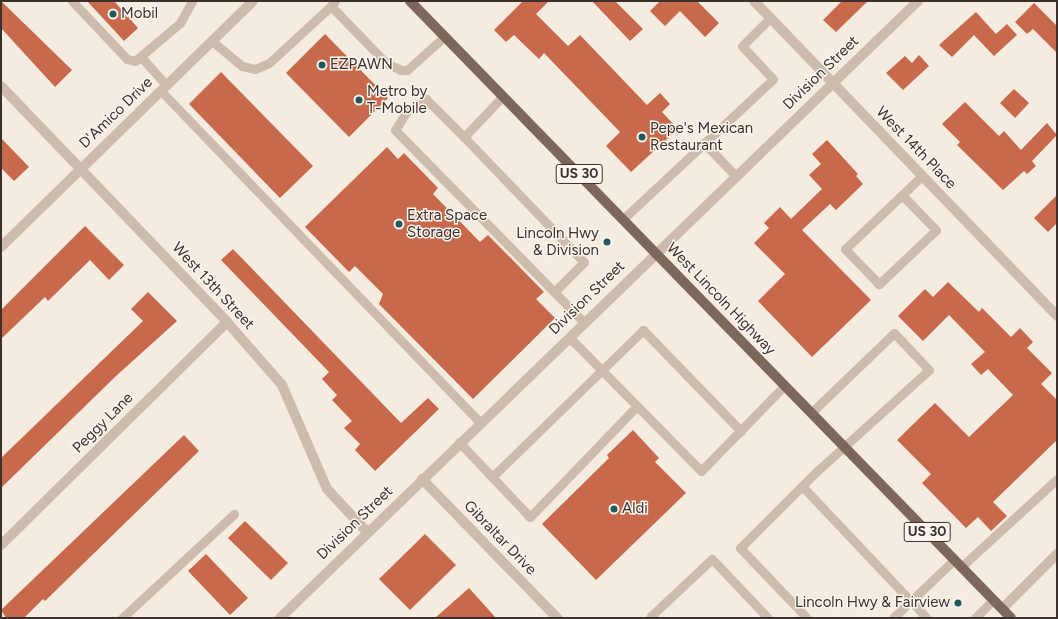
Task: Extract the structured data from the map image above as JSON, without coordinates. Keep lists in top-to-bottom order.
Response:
{
  "streets": {
    "main road": ["US 30", "West Lincoln Highway"],
    "street": [
      "Division Street",
      "D'Amico Drive",
      "West 14th Place",
      "West 13th Street",
      "Peggy Lane",
      "Gibraltar Drive"
    ]
  },
  "crossings": [
    ["Division Street", "West 14th Place"],
    ["Division Street", "West 13th Street"],
    ["Division Street", "West Lincoln Highway"],
    ["Division Street", "Gibraltar Drive"],
    ["D'Amico Drive", "West 13th Street"],
    ["West 13th Street", "Peggy Lane"]
  ],
  "places": [
    "Mobil",
    "EZPAWN",
    "Metro by T-Mobile",
    "Pepe's Mexican Restaurant",
    "Extra Space Storage",
    "Lincoln Hwy & Division",
    "Aldi",
    "Lincoln Hwy & Fairview"
  ]
}
